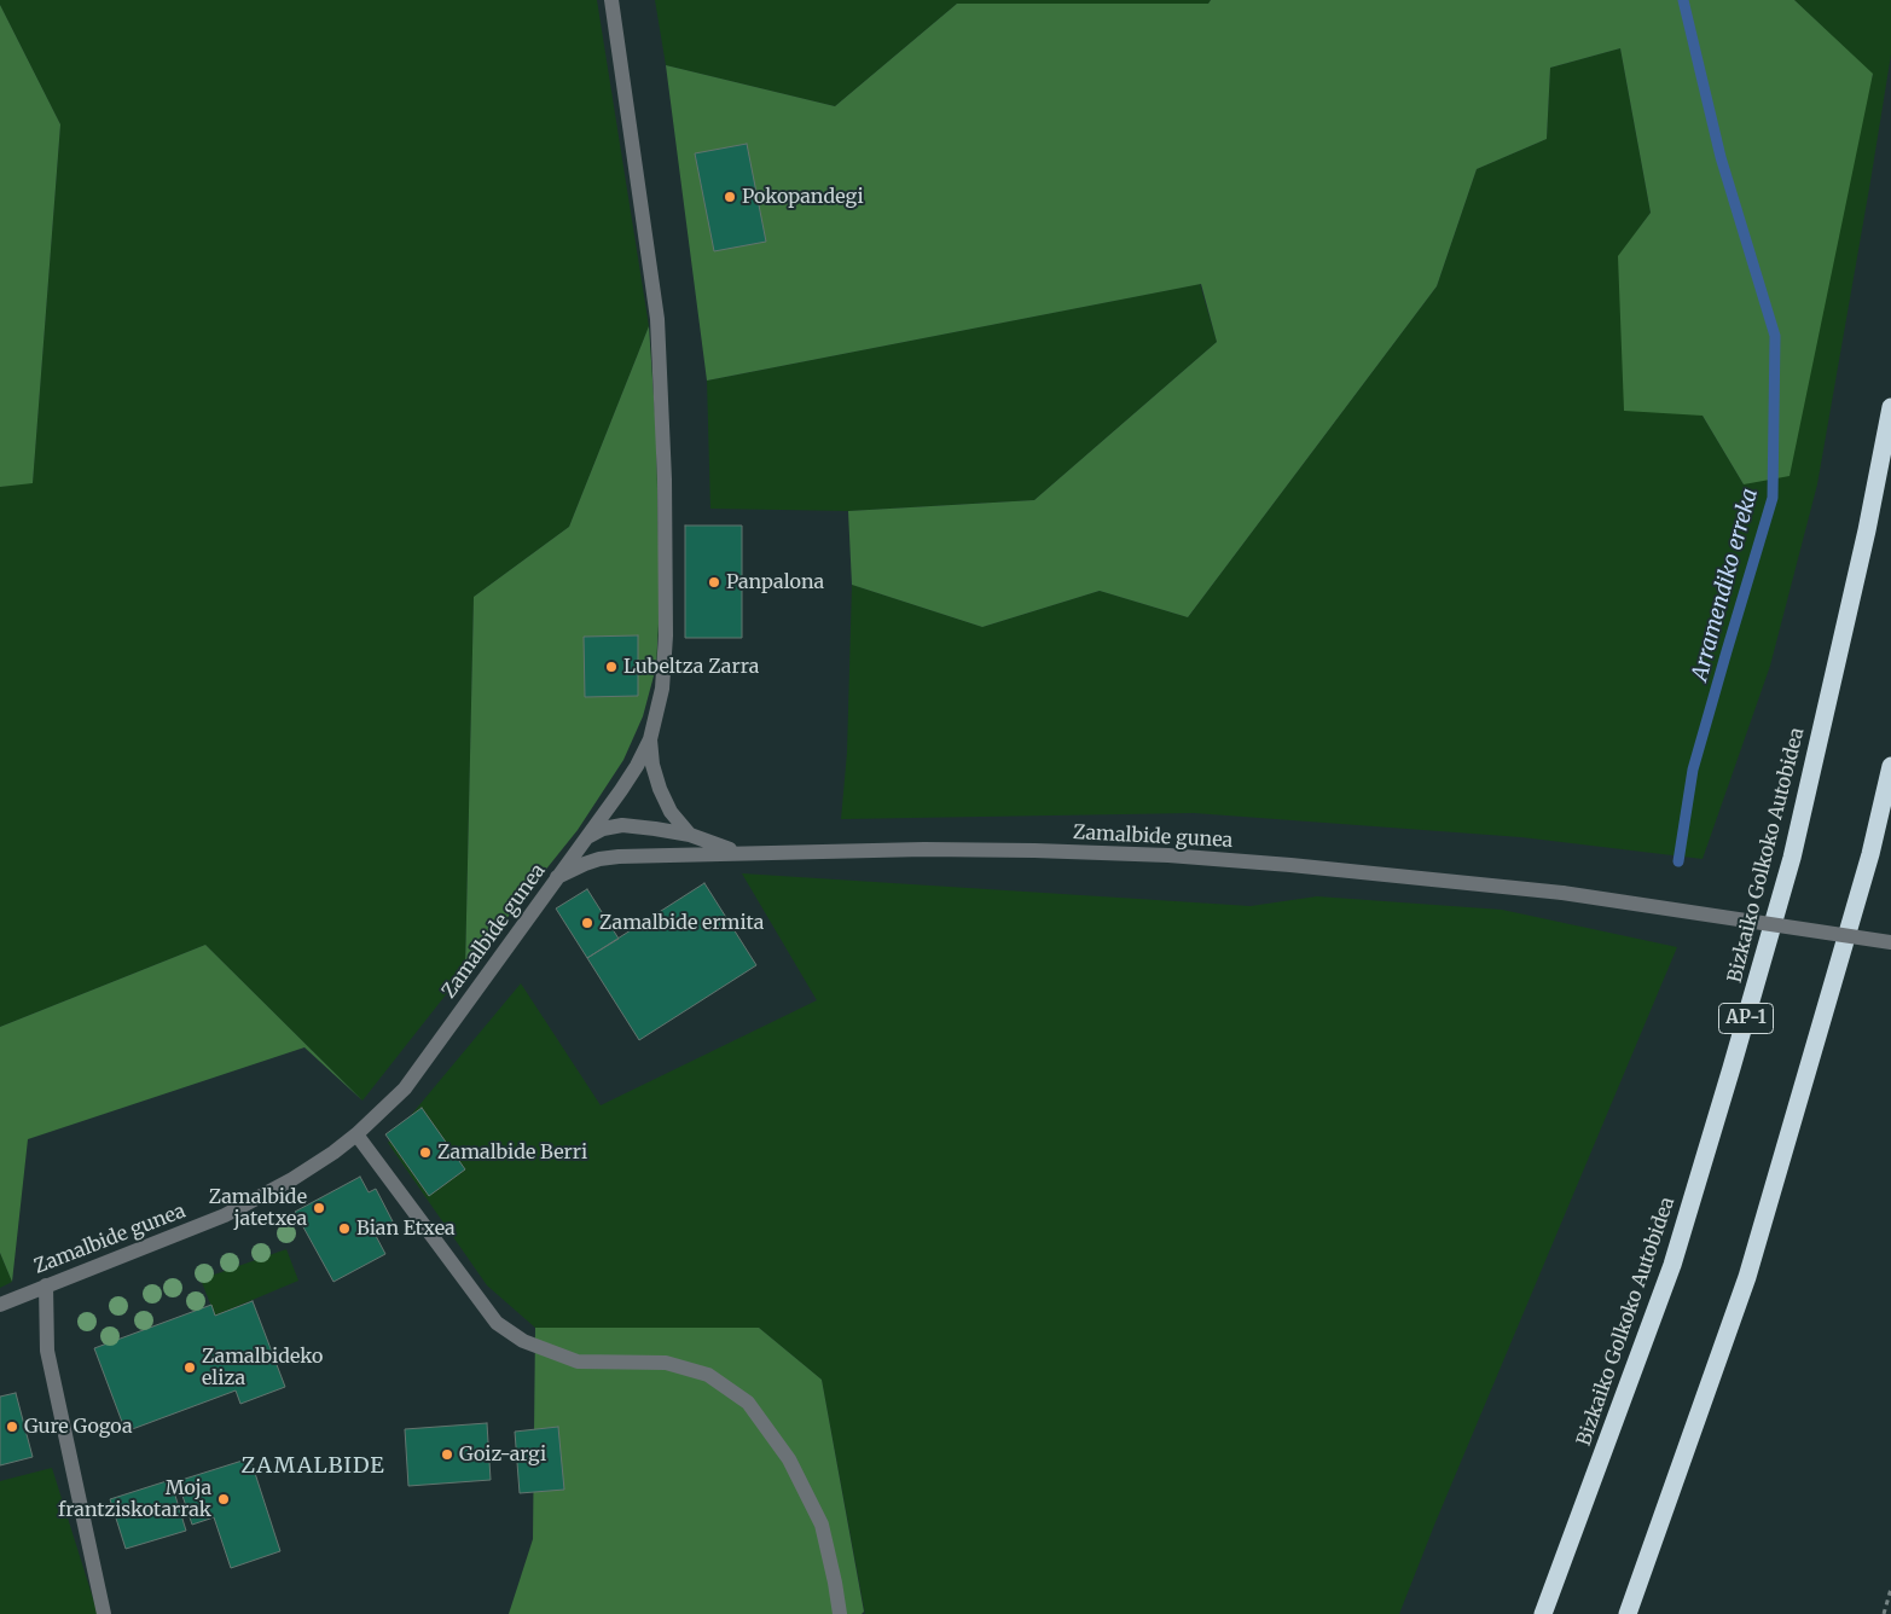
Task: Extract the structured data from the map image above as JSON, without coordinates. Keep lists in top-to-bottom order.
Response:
{
  "streets": {
    "highway": ["Bizkaiko Golkoko Autobidea", "AP-1"],
    "street": ["Zamalbide gunea"]
  },
  "districts": ["ZAMALBIDE"],
  "water": ["Arramendiko erreka"],
  "places": [
    "Pokopandegi",
    "Panpalona",
    "Lubeltza Zarra",
    "Zamalbide ermita",
    "Zamalbide Berri",
    "Zamalbide jatetxea",
    "Bian Etxea",
    "Zamalbideko eliza",
    "Gure Gogoa",
    "Goiz-argi",
    "Moja frantziskotarrak"
  ]
}
